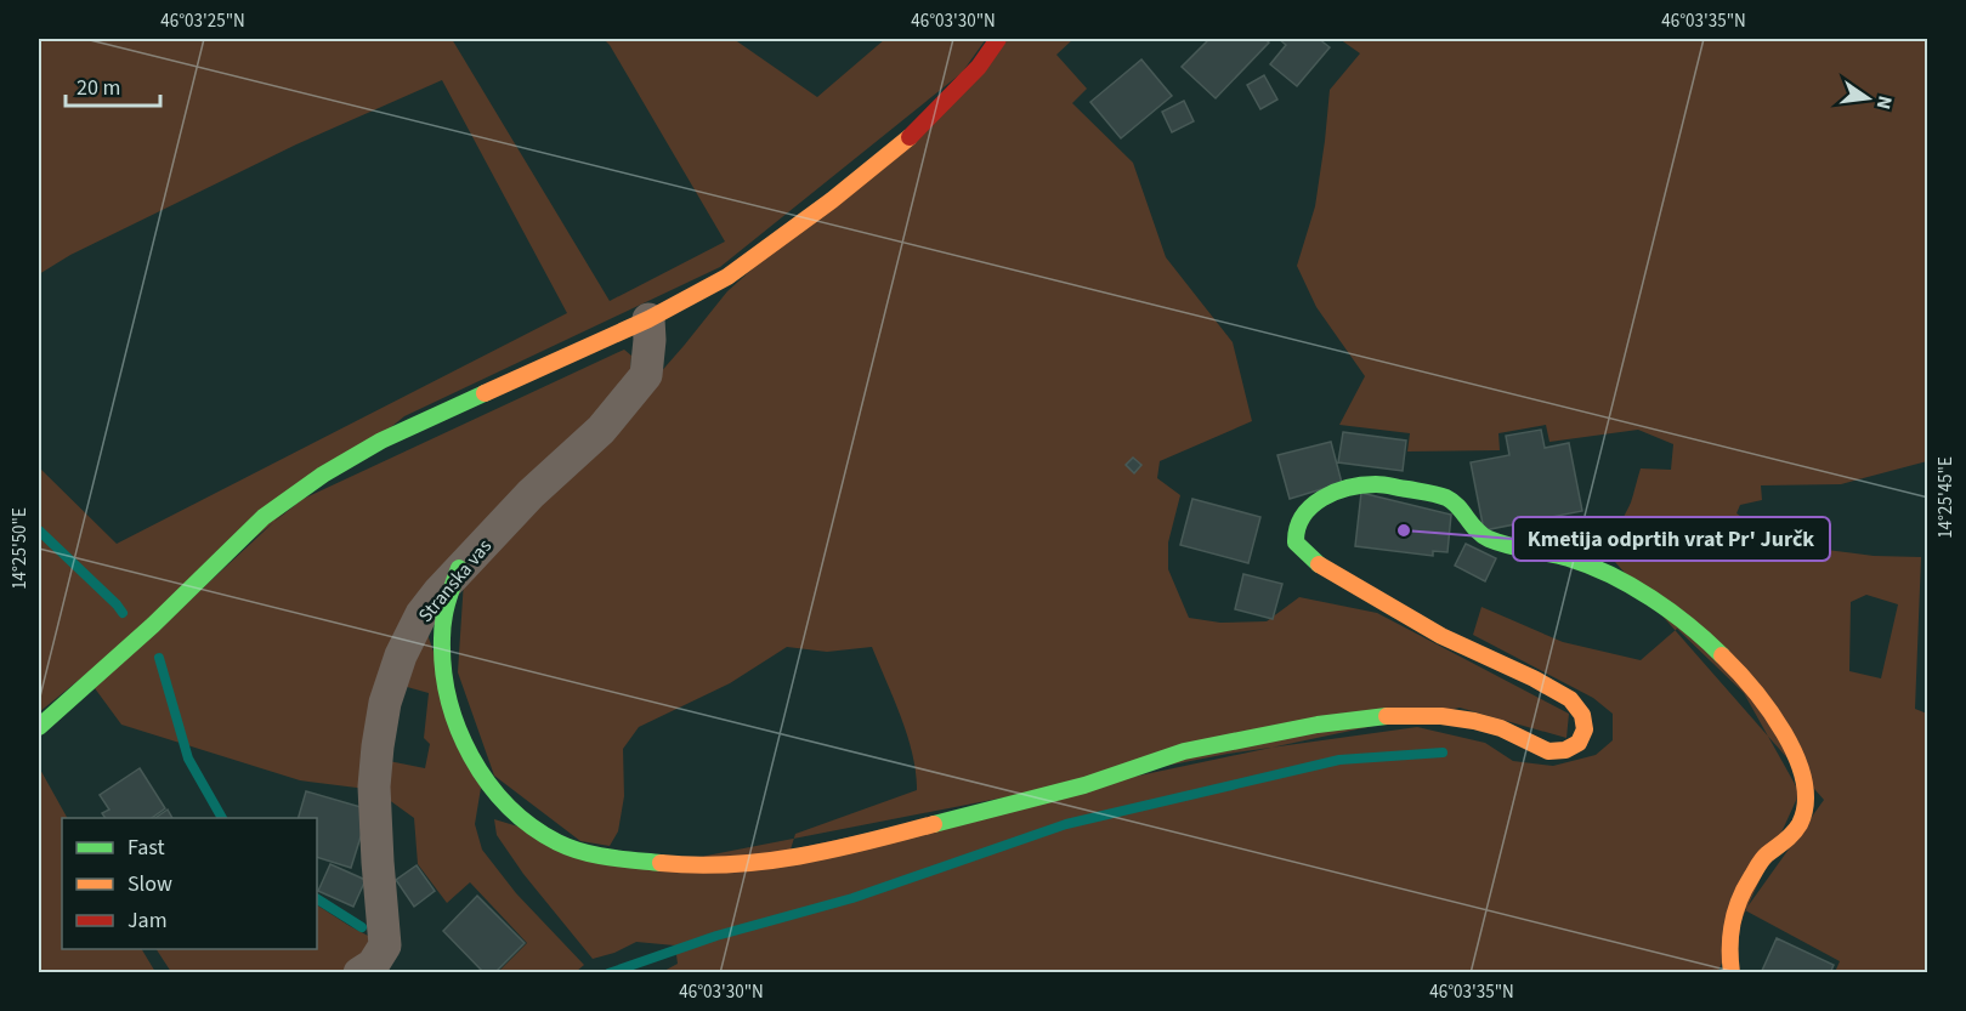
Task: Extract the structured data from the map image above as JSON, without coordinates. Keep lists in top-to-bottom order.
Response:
{
  "streets": {
    "street": ["Stranska vas"]
  },
  "places": ["Kmetija odprtih vrat Pr' Jurčk"],
  "legend": ["Fast", "Slow", "Jam"],
  "scale_bar": "20 m",
  "north": "right",
  "coordinates": [
    "46°03'25\"N",
    "46°03'30\"N",
    "46°03'35\"N",
    "14°25'45\"E",
    "14°25'50\"E"
  ]
}
